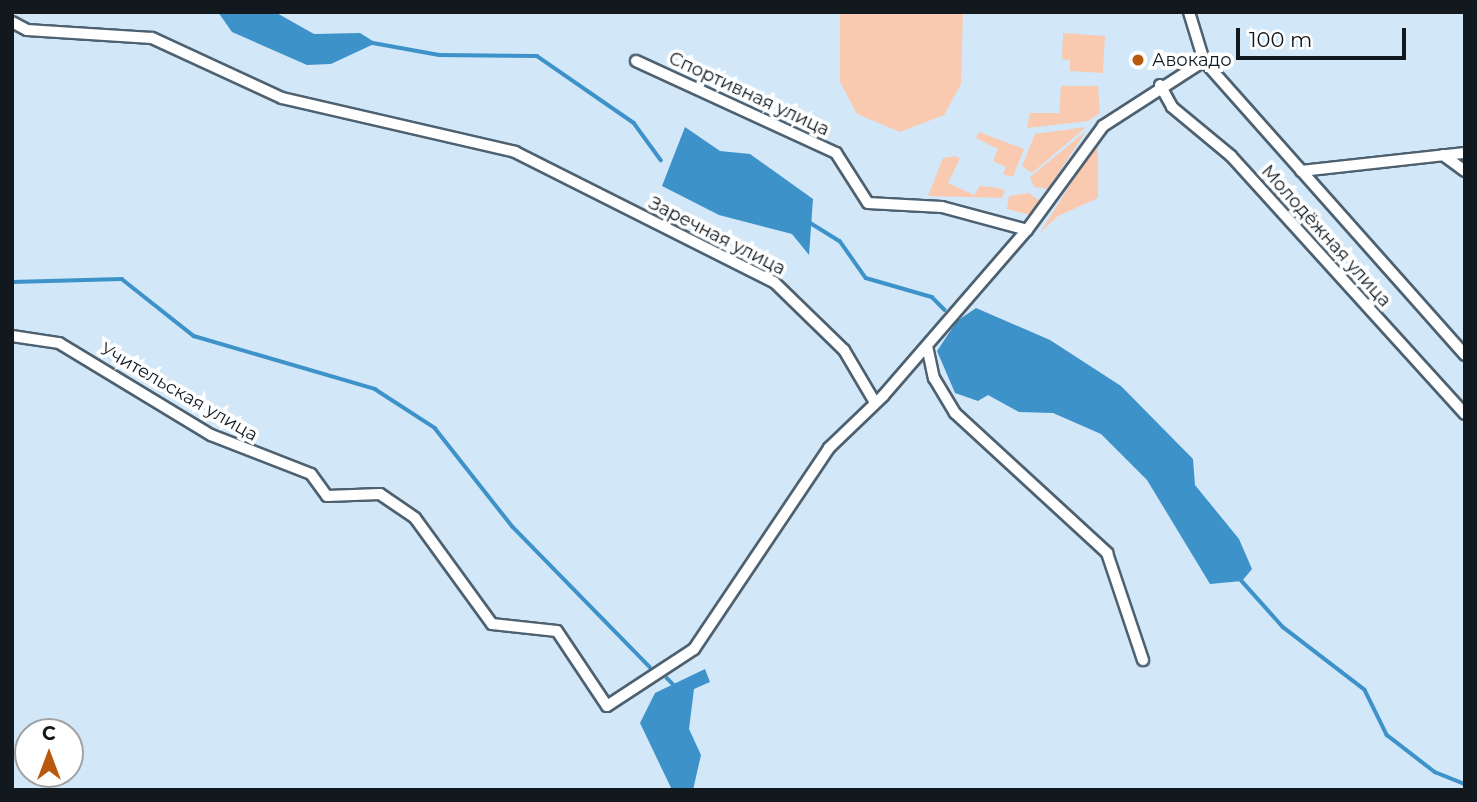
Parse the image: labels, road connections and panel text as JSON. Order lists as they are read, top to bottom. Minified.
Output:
{"streets":{"street":["Спортивная улица","Заречная улица","Молодёжная улица","Учительская улица"]},"crossings":[["Заречная улица","Учительская улица"]],"places":["Авокадо"],"scale_bar":"100 m","north":"top"}
